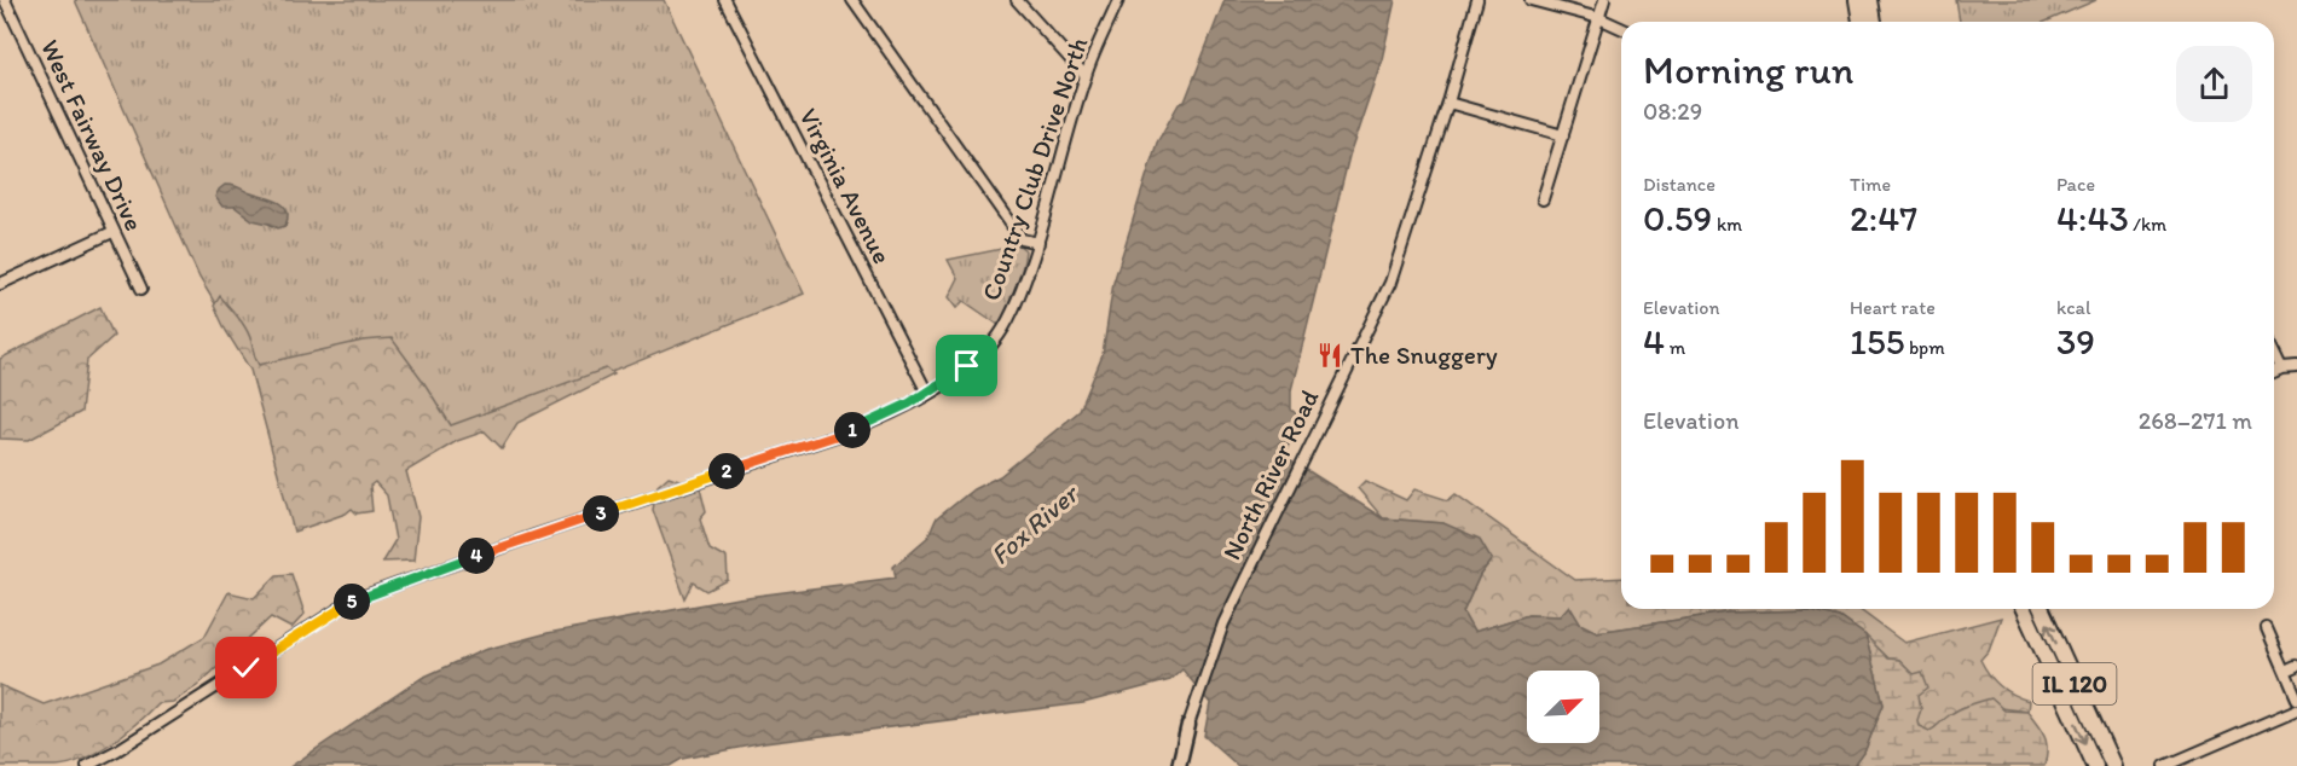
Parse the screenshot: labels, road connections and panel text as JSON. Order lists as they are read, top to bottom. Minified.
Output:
{"streets":{"main road":["IL 120"],"street":["West Fairway Drive","Country Club Drive North","Virginia Avenue","North River Road"]},"crossings":[["Country Club Drive North","Virginia Avenue"]],"water":["Fox River"],"places":{"restaurant":["The Snuggery"]},"north":"top right","page":{"heading":["Morning run","08:29"],"stats":[["Distance","0.59 km"],["Time","2:47"],["Pace","4:43 /km"],["Elevation","4 m"],["Heart rate","155 bpm"],["kcal","39"]],"chart":["Elevation","268–271 m"],"pins":["1","2","3","4","5"]}}
